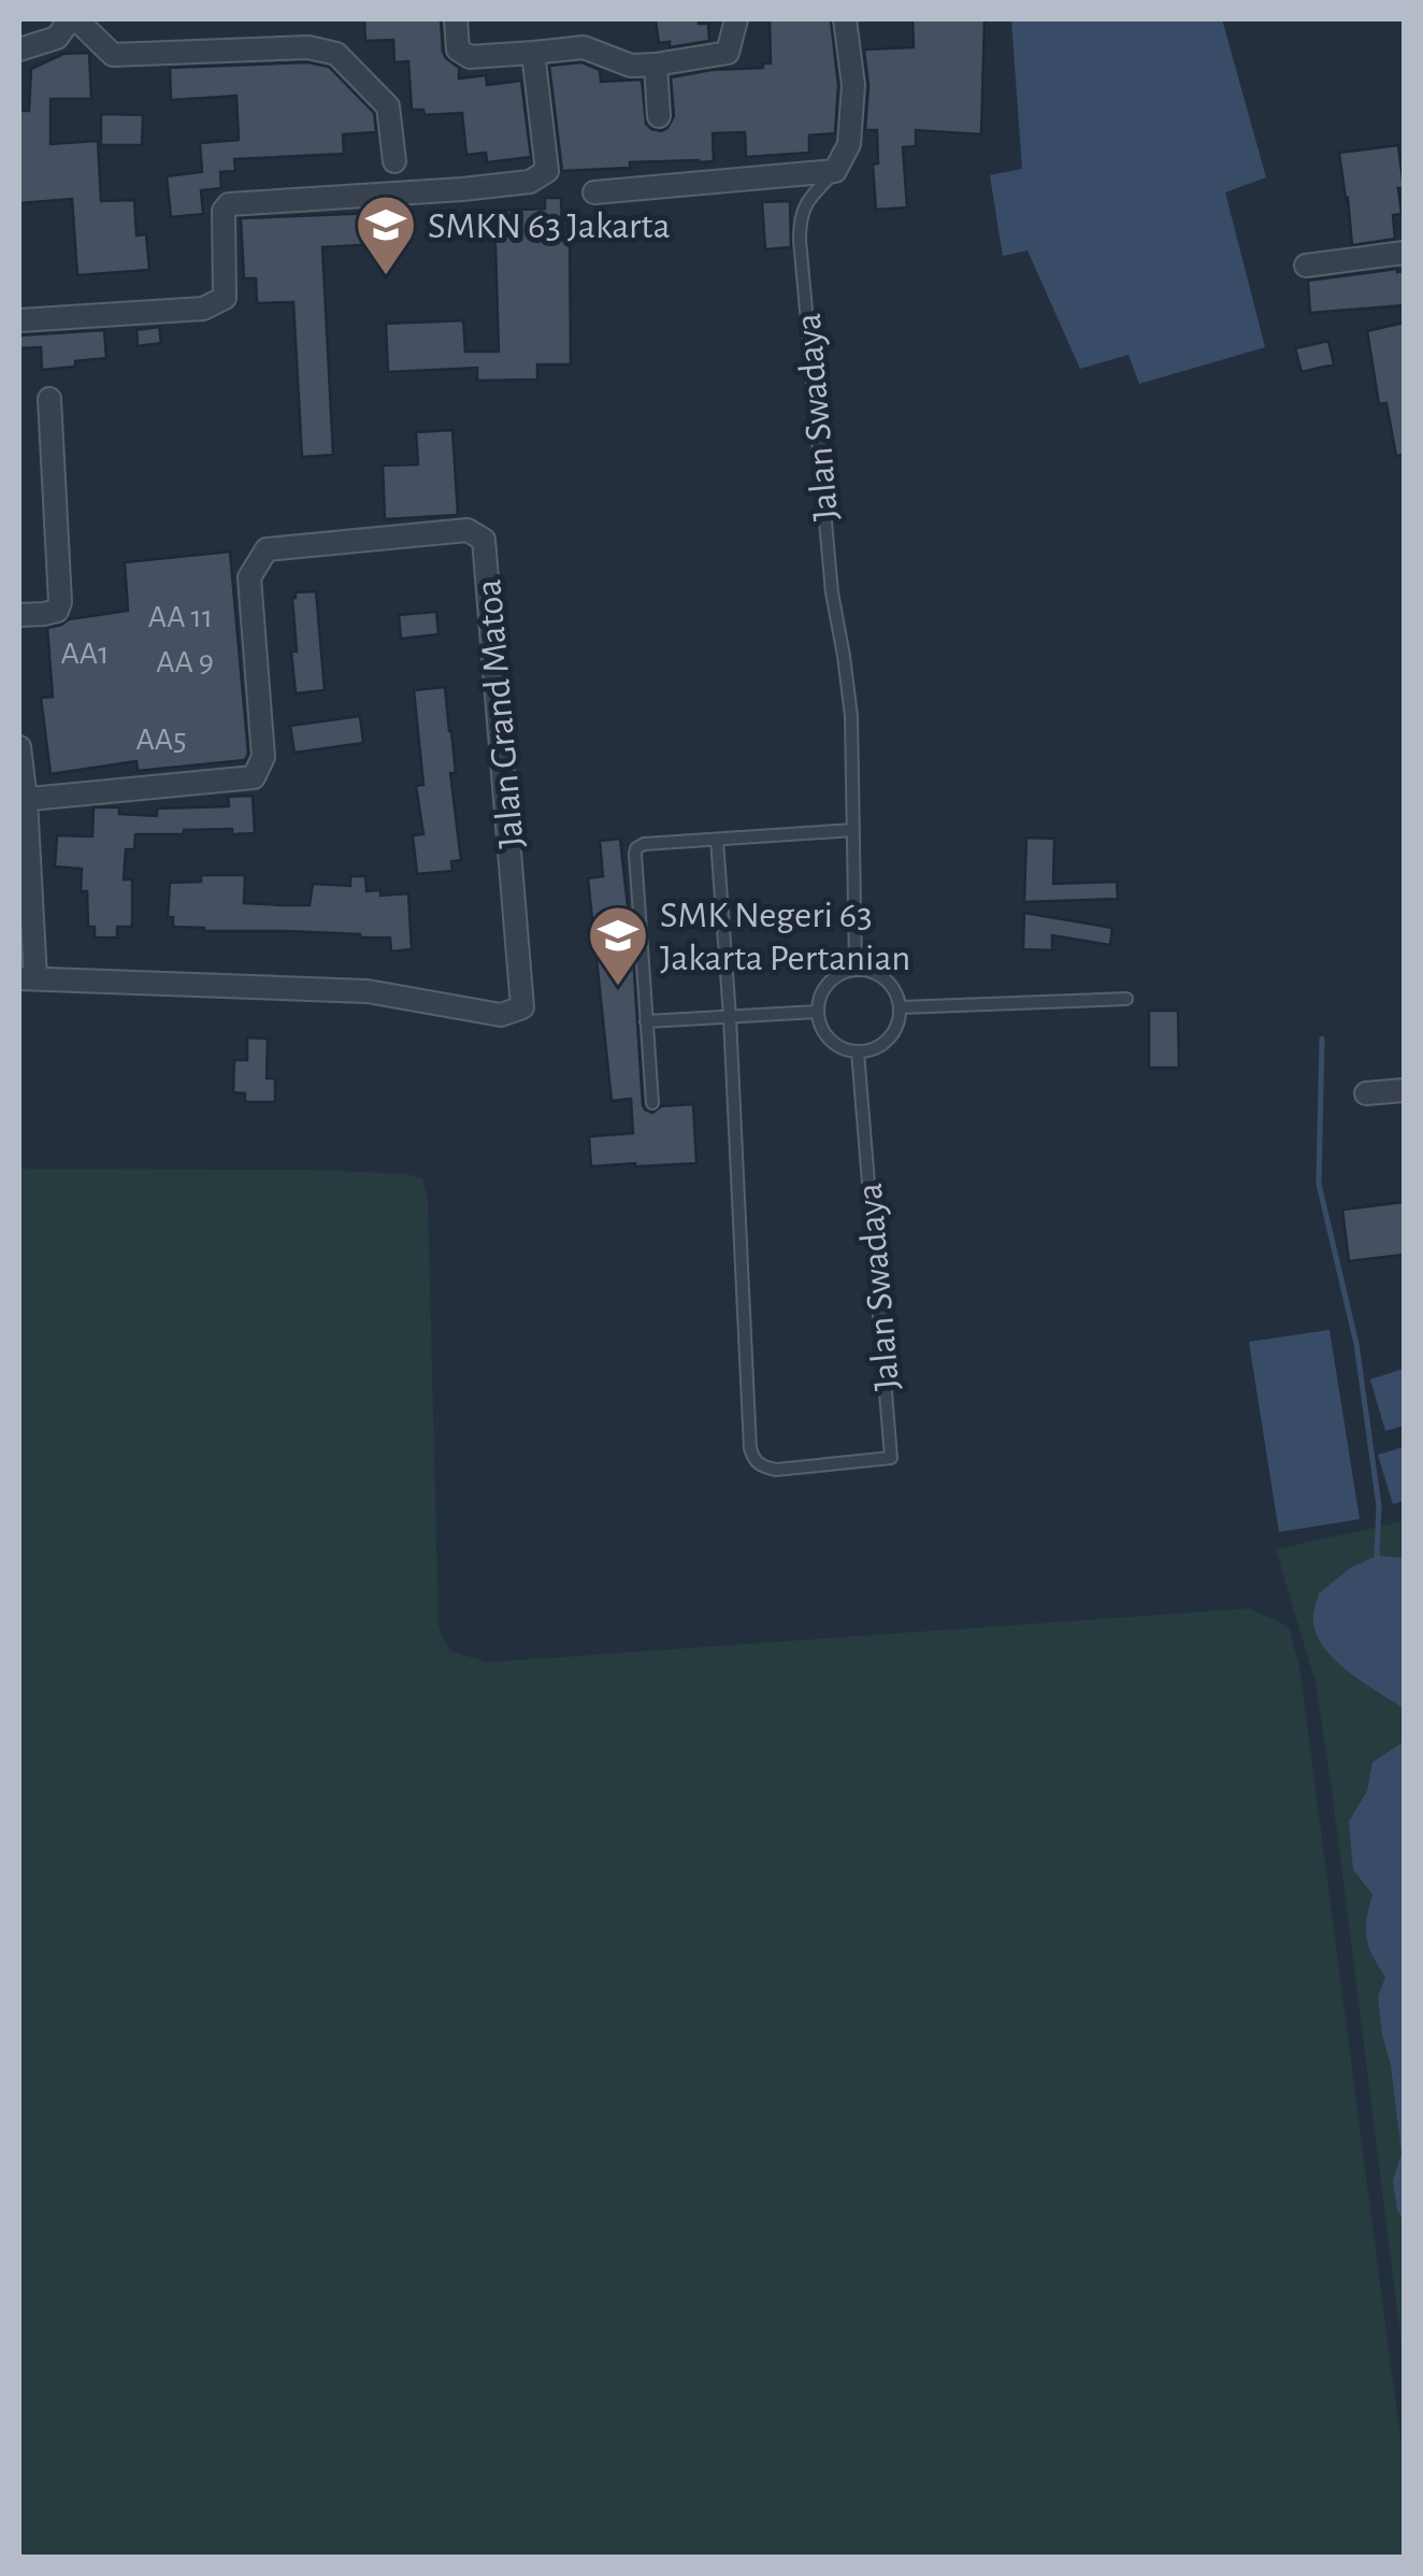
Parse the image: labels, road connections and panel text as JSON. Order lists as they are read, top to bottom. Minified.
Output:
{"streets":{"street":["Jalan Swadaya","Jalan Grand Matoa"]},"places":{"school or university":["SMKN 63 Jakarta","SMK Negeri 63 Jakarta Pertanian"]},"house_numbers":["AA 11","AA1","AA 9","AA5"]}
